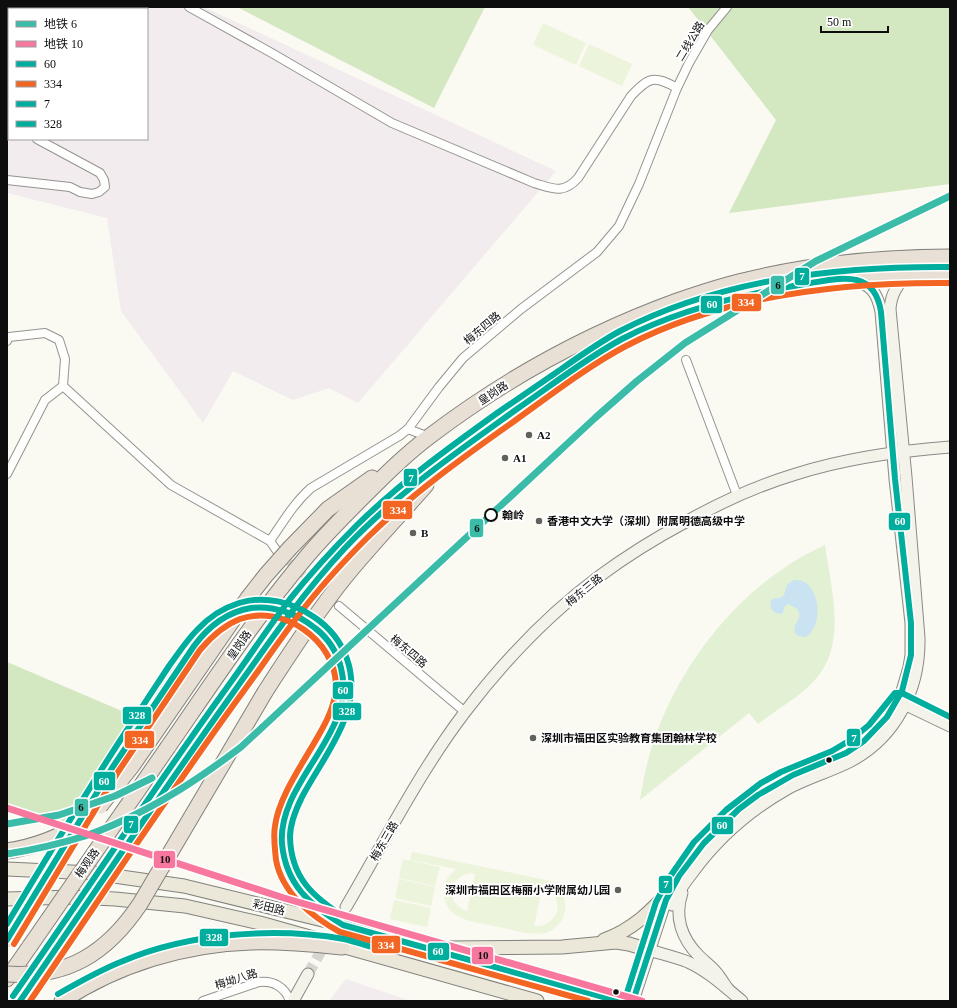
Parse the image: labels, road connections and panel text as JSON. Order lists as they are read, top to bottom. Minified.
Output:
{"streets":{"highway":["皇岗路","梅观路"],"main road":["彩田路"],"street":["二线公路","梅东四路","梅东三路","梅坳八路"]},"crossings":[["二线公路","梅东四路"],["梅东四路","梅东三路"],["皇岗路","梅观路"]],"places":["A2","A1","翰岭","香港中文大学（深圳）附属明德高级中学","B","深圳市福田区实验教育集团翰林学校","深圳市福田区梅丽小学附属幼儿园"],"lines":["metro line 6","transit line 7","transit line 60","transit line 334","transit line 328","metro line 10"],"legend":["地铁 6","地铁 10","60","334","7","328"],"scale_bar":"50 m"}
